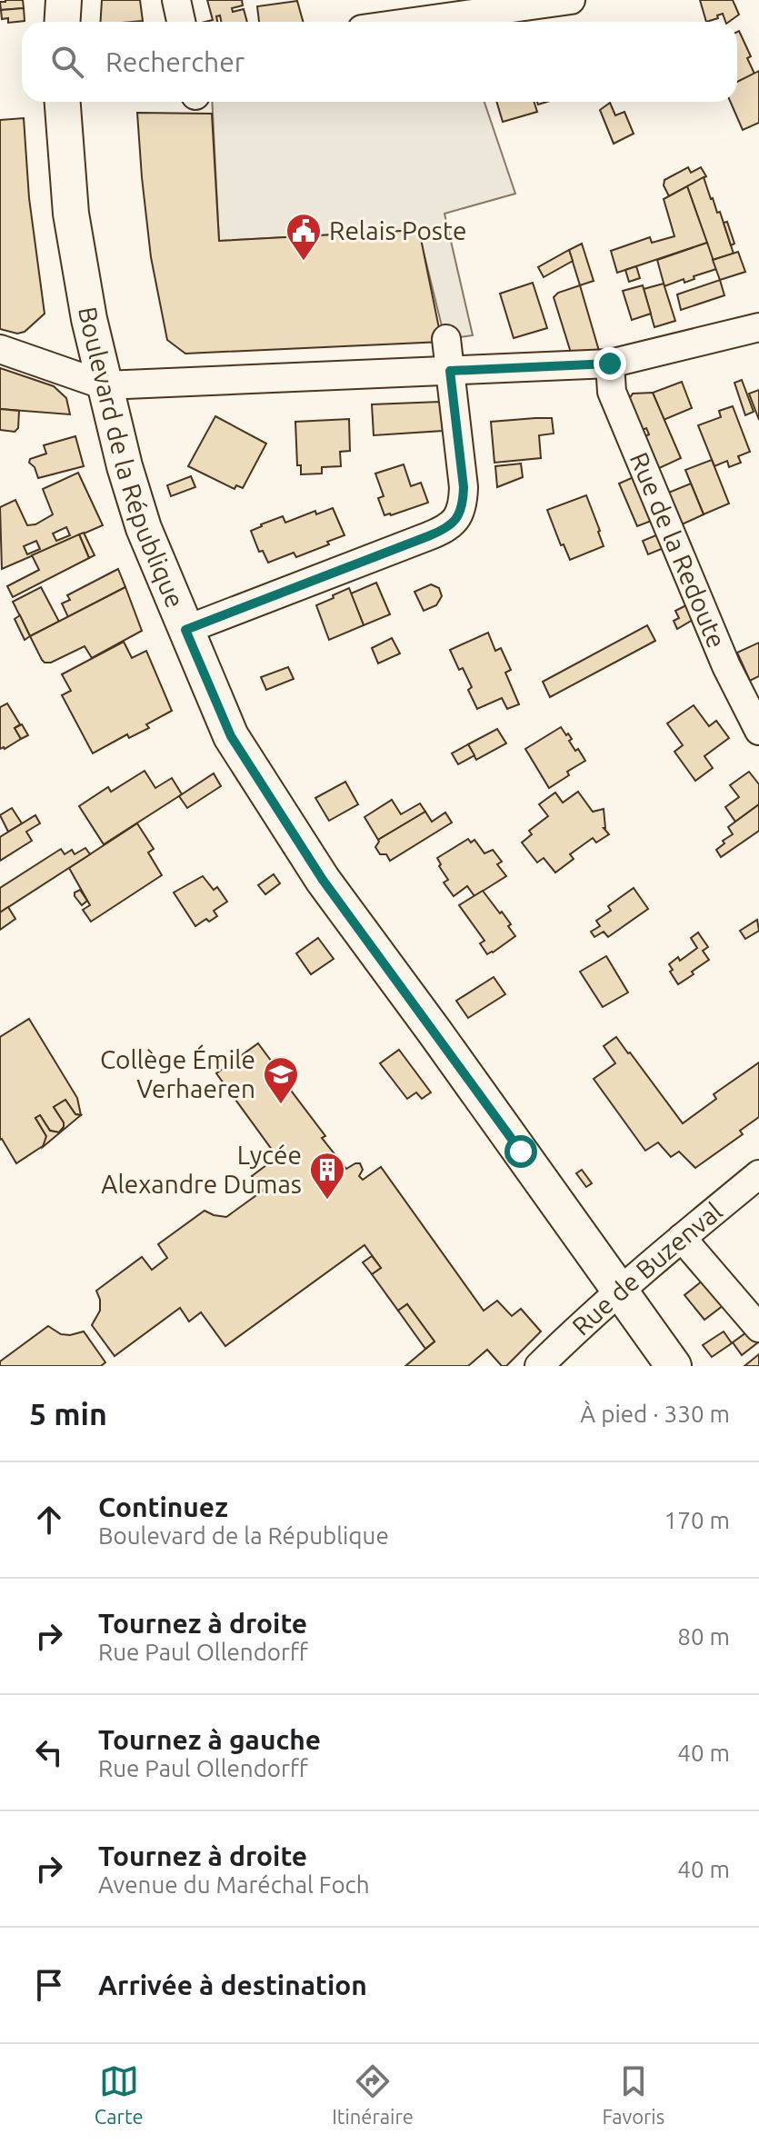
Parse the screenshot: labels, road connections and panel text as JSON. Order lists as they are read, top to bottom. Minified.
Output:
{"streets":{"main road":["Boulevard de la République"],"street":["Rue de la Redoute","Rue de Buzenval"]},"crossings":[["Boulevard de la République","Rue de Buzenval"]],"places":{"public building":["Relais Poste"],"school or university":["Collège Émile Verhaeren"],"building":["Lycée Alexandre Dumas"]},"page":{"search":"Rechercher","heading":["5 min","À pied · 330 m"],"list":[["Continuez","Boulevard de la République","170 m"],["Tournez à droite","Rue Paul Ollendorff","80 m"],["Tournez à gauche","Rue Paul Ollendorff","40 m"],["Tournez à droite","Avenue du Maréchal Foch","40 m"],"Arrivée à destination"],"nav":["Carte","Itinéraire","Favoris"]}}
